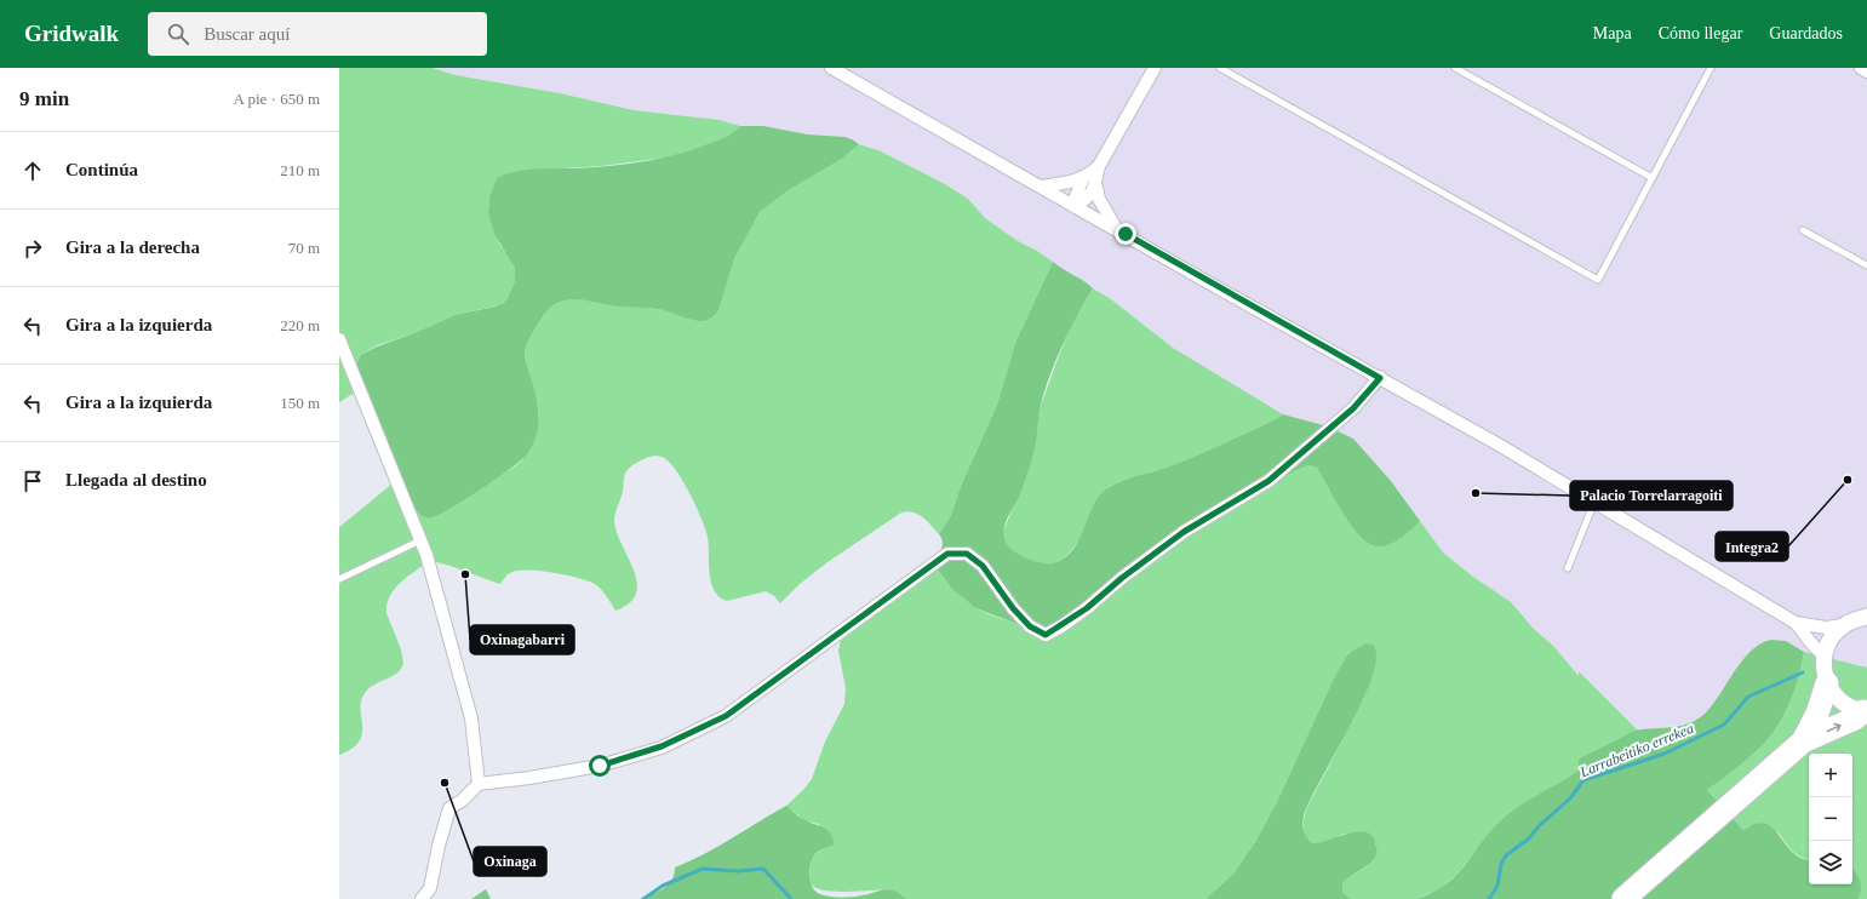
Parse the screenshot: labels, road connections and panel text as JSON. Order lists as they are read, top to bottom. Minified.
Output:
{"water":["Larrabeitiko errekea"],"places":["Integra2","Palacio Torrelarragoiti","Oxinagabarri","Oxinaga"],"page":{"header":"Gridwalk","search":"Buscar aquí","nav":["Mapa","Cómo llegar","Guardados"],"heading":["9 min","A pie · 650 m"],"list":[["Continúa","210 m"],["Gira a la derecha","70 m"],["Gira a la izquierda","220 m"],["Gira a la izquierda","150 m"],"Llegada al destino"],"map_buttons":["+","−"]}}
